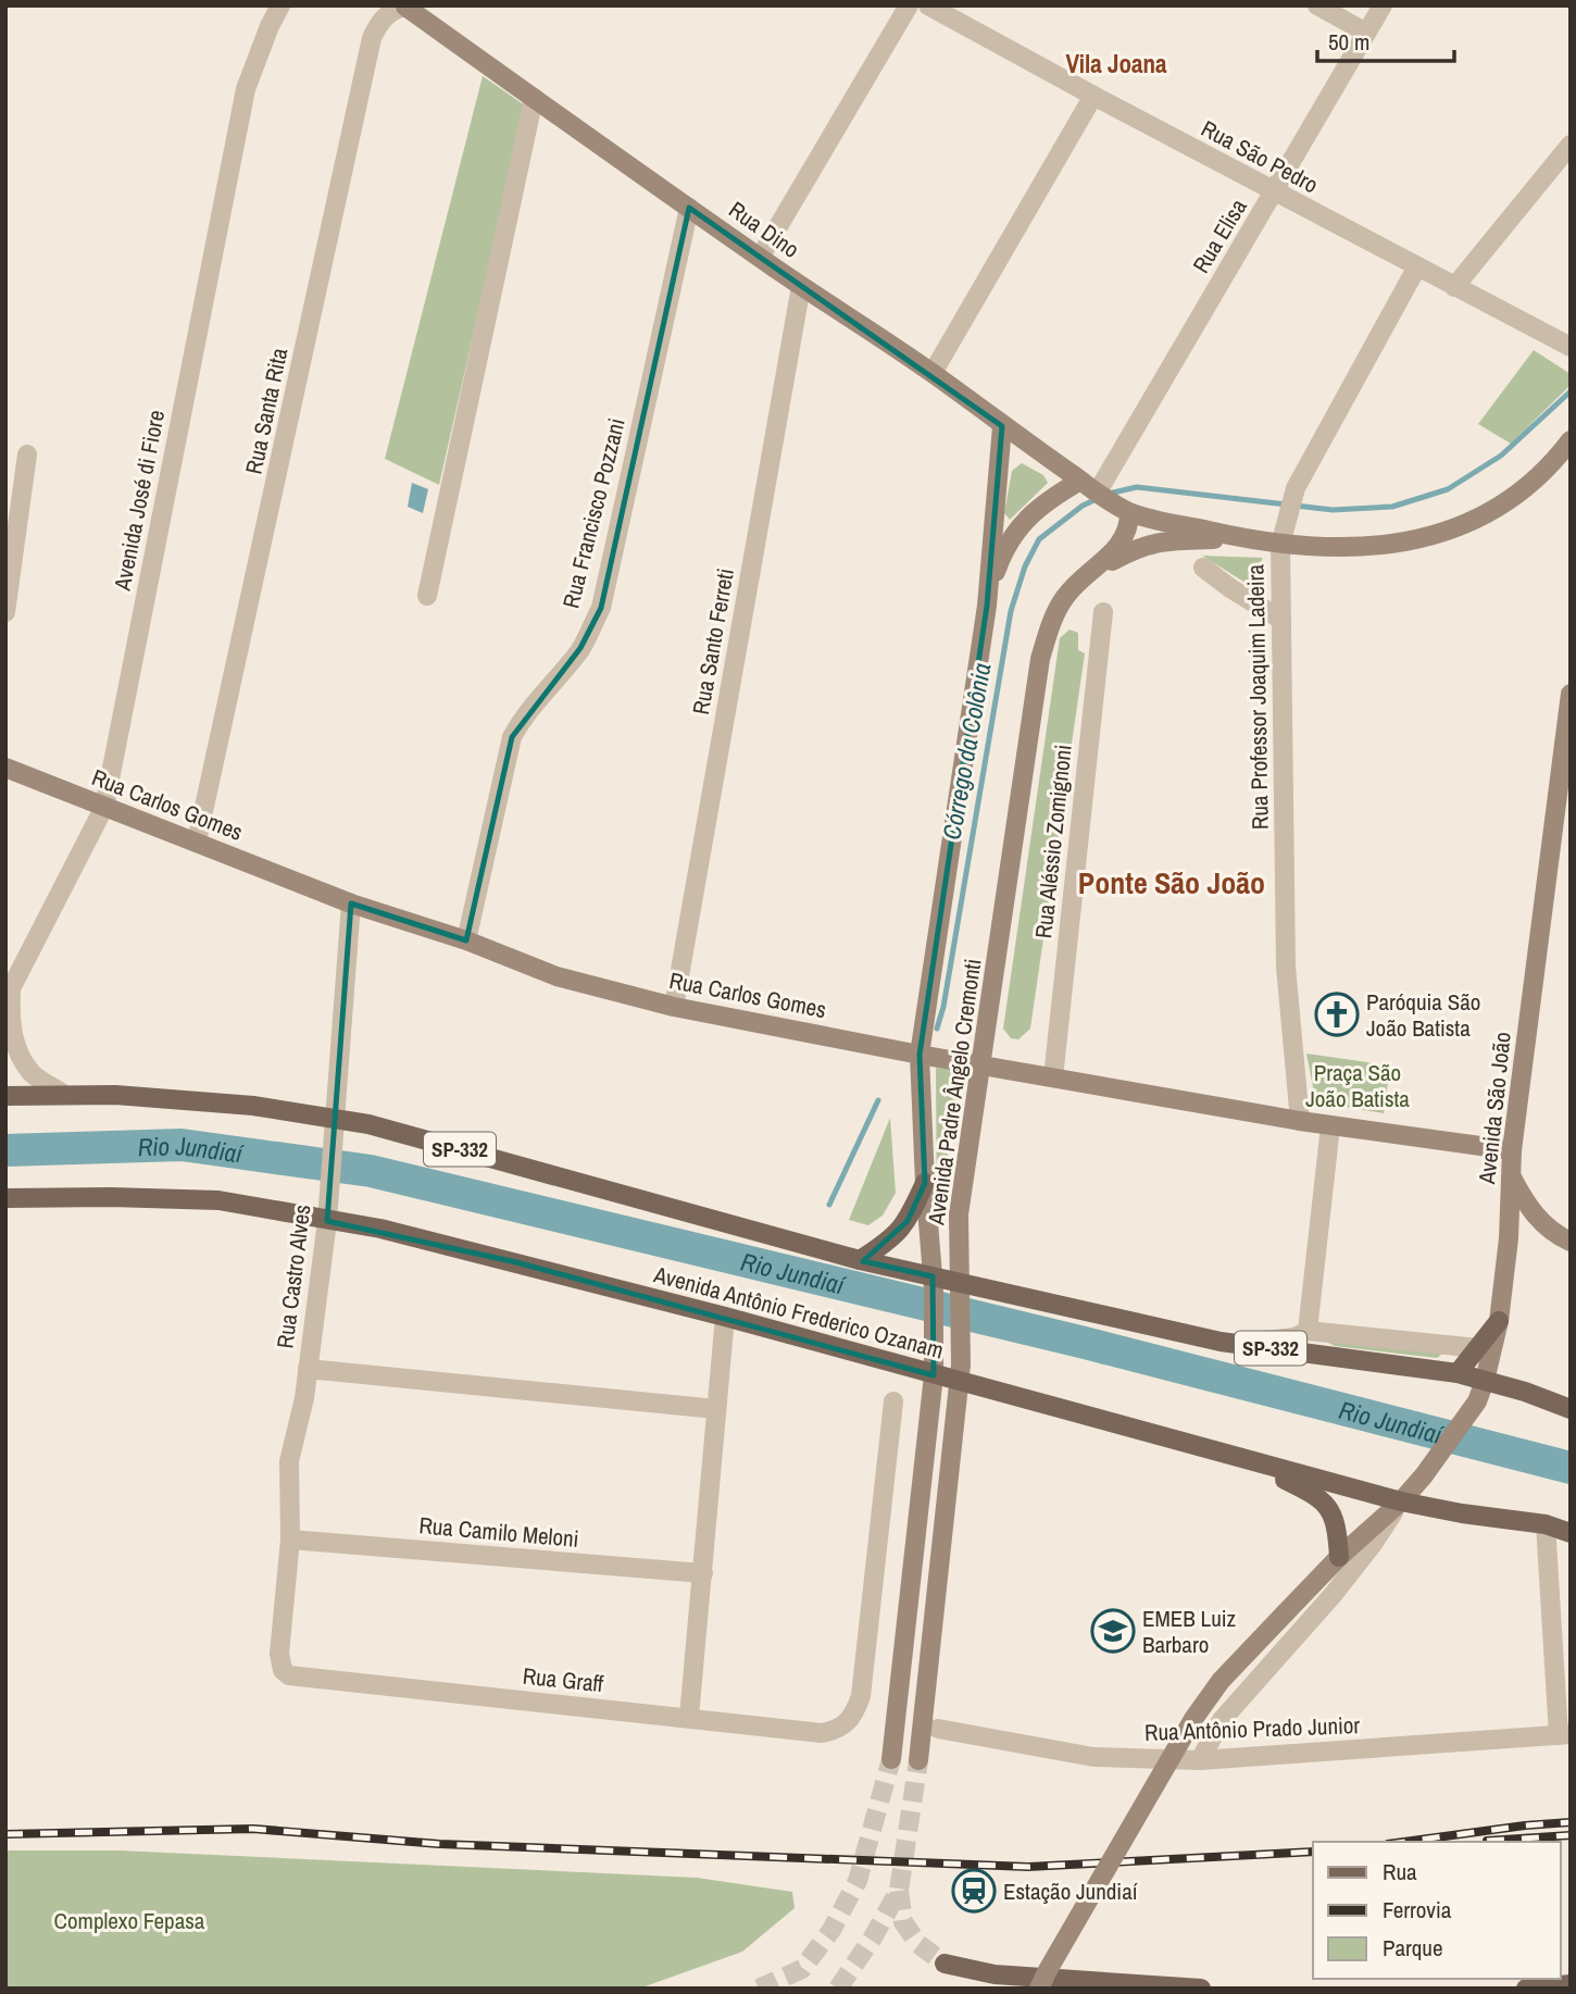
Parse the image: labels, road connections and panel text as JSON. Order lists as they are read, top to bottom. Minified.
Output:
{"streets":{"main road":["Rua Dino","Rua Carlos Gomes","Avenida Padre Ângelo Cremonti","Avenida São João","SP-332","Avenida Antônio Frederico Ozanam"],"street":["Rua São Pedro","Rua Elisa","Rua Santa Rita","Avenida José di Fiore","Rua Francisco Pozzani","Rua Santo Ferreti","Rua Professor Joaquim Ladeira","Rua Aléssio Zomignoni","Rua Castro Alves","Rua Camilo Meloni","Rua Graff","Rua Antônio Prado Junior"]},"crossings":[["Rua São Pedro","Rua Elisa"],["Rua São Pedro","Rua Professor Joaquim Ladeira"],["Rua Dino","Rua Elisa"],["Rua Dino","Rua Santa Rita"],["Rua Dino","Rua Francisco Pozzani"],["Rua Dino","Rua Santo Ferreti"],["Rua Dino","Avenida Padre Ângelo Cremonti"],["Rua Santa Rita","Rua Carlos Gomes"],["Avenida José di Fiore","Rua Carlos Gomes"],["Rua Francisco Pozzani","Rua Carlos Gomes"],["Rua Santo Ferreti","Rua Carlos Gomes"],["Rua Professor Joaquim Ladeira","Rua Carlos Gomes"],["Rua Carlos Gomes","Rua Aléssio Zomignoni"],["Rua Carlos Gomes","Avenida Padre Ângelo Cremonti"],["Rua Carlos Gomes","Avenida São João"],["Rua Carlos Gomes","Rua Castro Alves"],["Avenida Padre Ângelo Cremonti","SP-332"],["Avenida Padre Ângelo Cremonti","Avenida Antônio Frederico Ozanam"],["Avenida São João","SP-332"],["Avenida São João","Avenida Antônio Frederico Ozanam"],["Avenida São João","Rua Antônio Prado Junior"],["SP-332","Rua Castro Alves"],["Rua Castro Alves","Avenida Antônio Frederico Ozanam"],["Rua Castro Alves","Rua Camilo Meloni"],["Rua Castro Alves","Rua Graff"]],"districts":["Vila Joana","Ponte São João"],"water":["Córrego da Colônia","Rio Jundiaí"],"parks":["Praça São João Batista","Complexo Fepasa"],"places":{"church":["Paróquia São João Batista"],"school or university":["EMEB Luiz Barbaro"],"station":["Estação Jundiaí"]},"legend":["Rua","Ferrovia","Parque"],"scale_bar":"50 m"}
